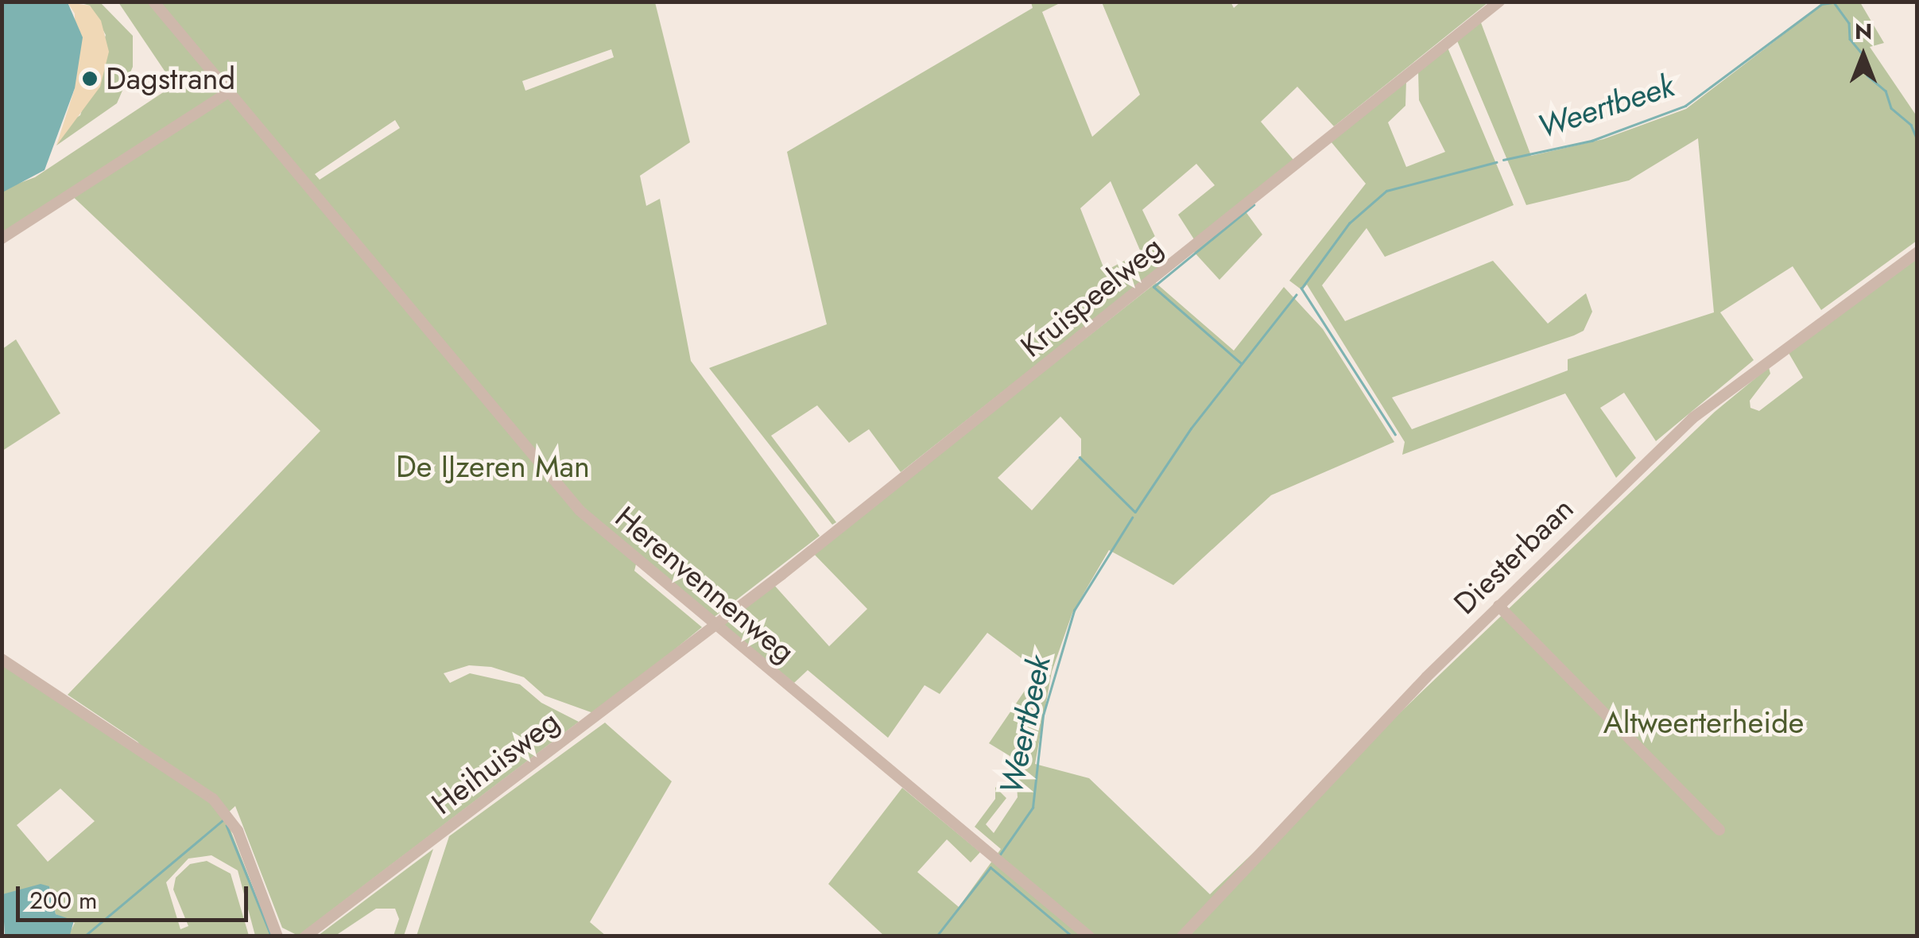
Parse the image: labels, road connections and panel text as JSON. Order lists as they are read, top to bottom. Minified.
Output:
{"streets":{"street":["Kruispeelweg","Diesterbaan","Herenvennenweg","Heihuisweg"]},"crossings":[["Kruispeelweg","Herenvennenweg"],["Kruispeelweg","Heihuisweg"],["Herenvennenweg","Heihuisweg"]],"water":["Weertbeek"],"parks":["De IJzeren Man","Altweerterheide"],"places":["Dagstrand"],"scale_bar":"200 m","north":"top"}
